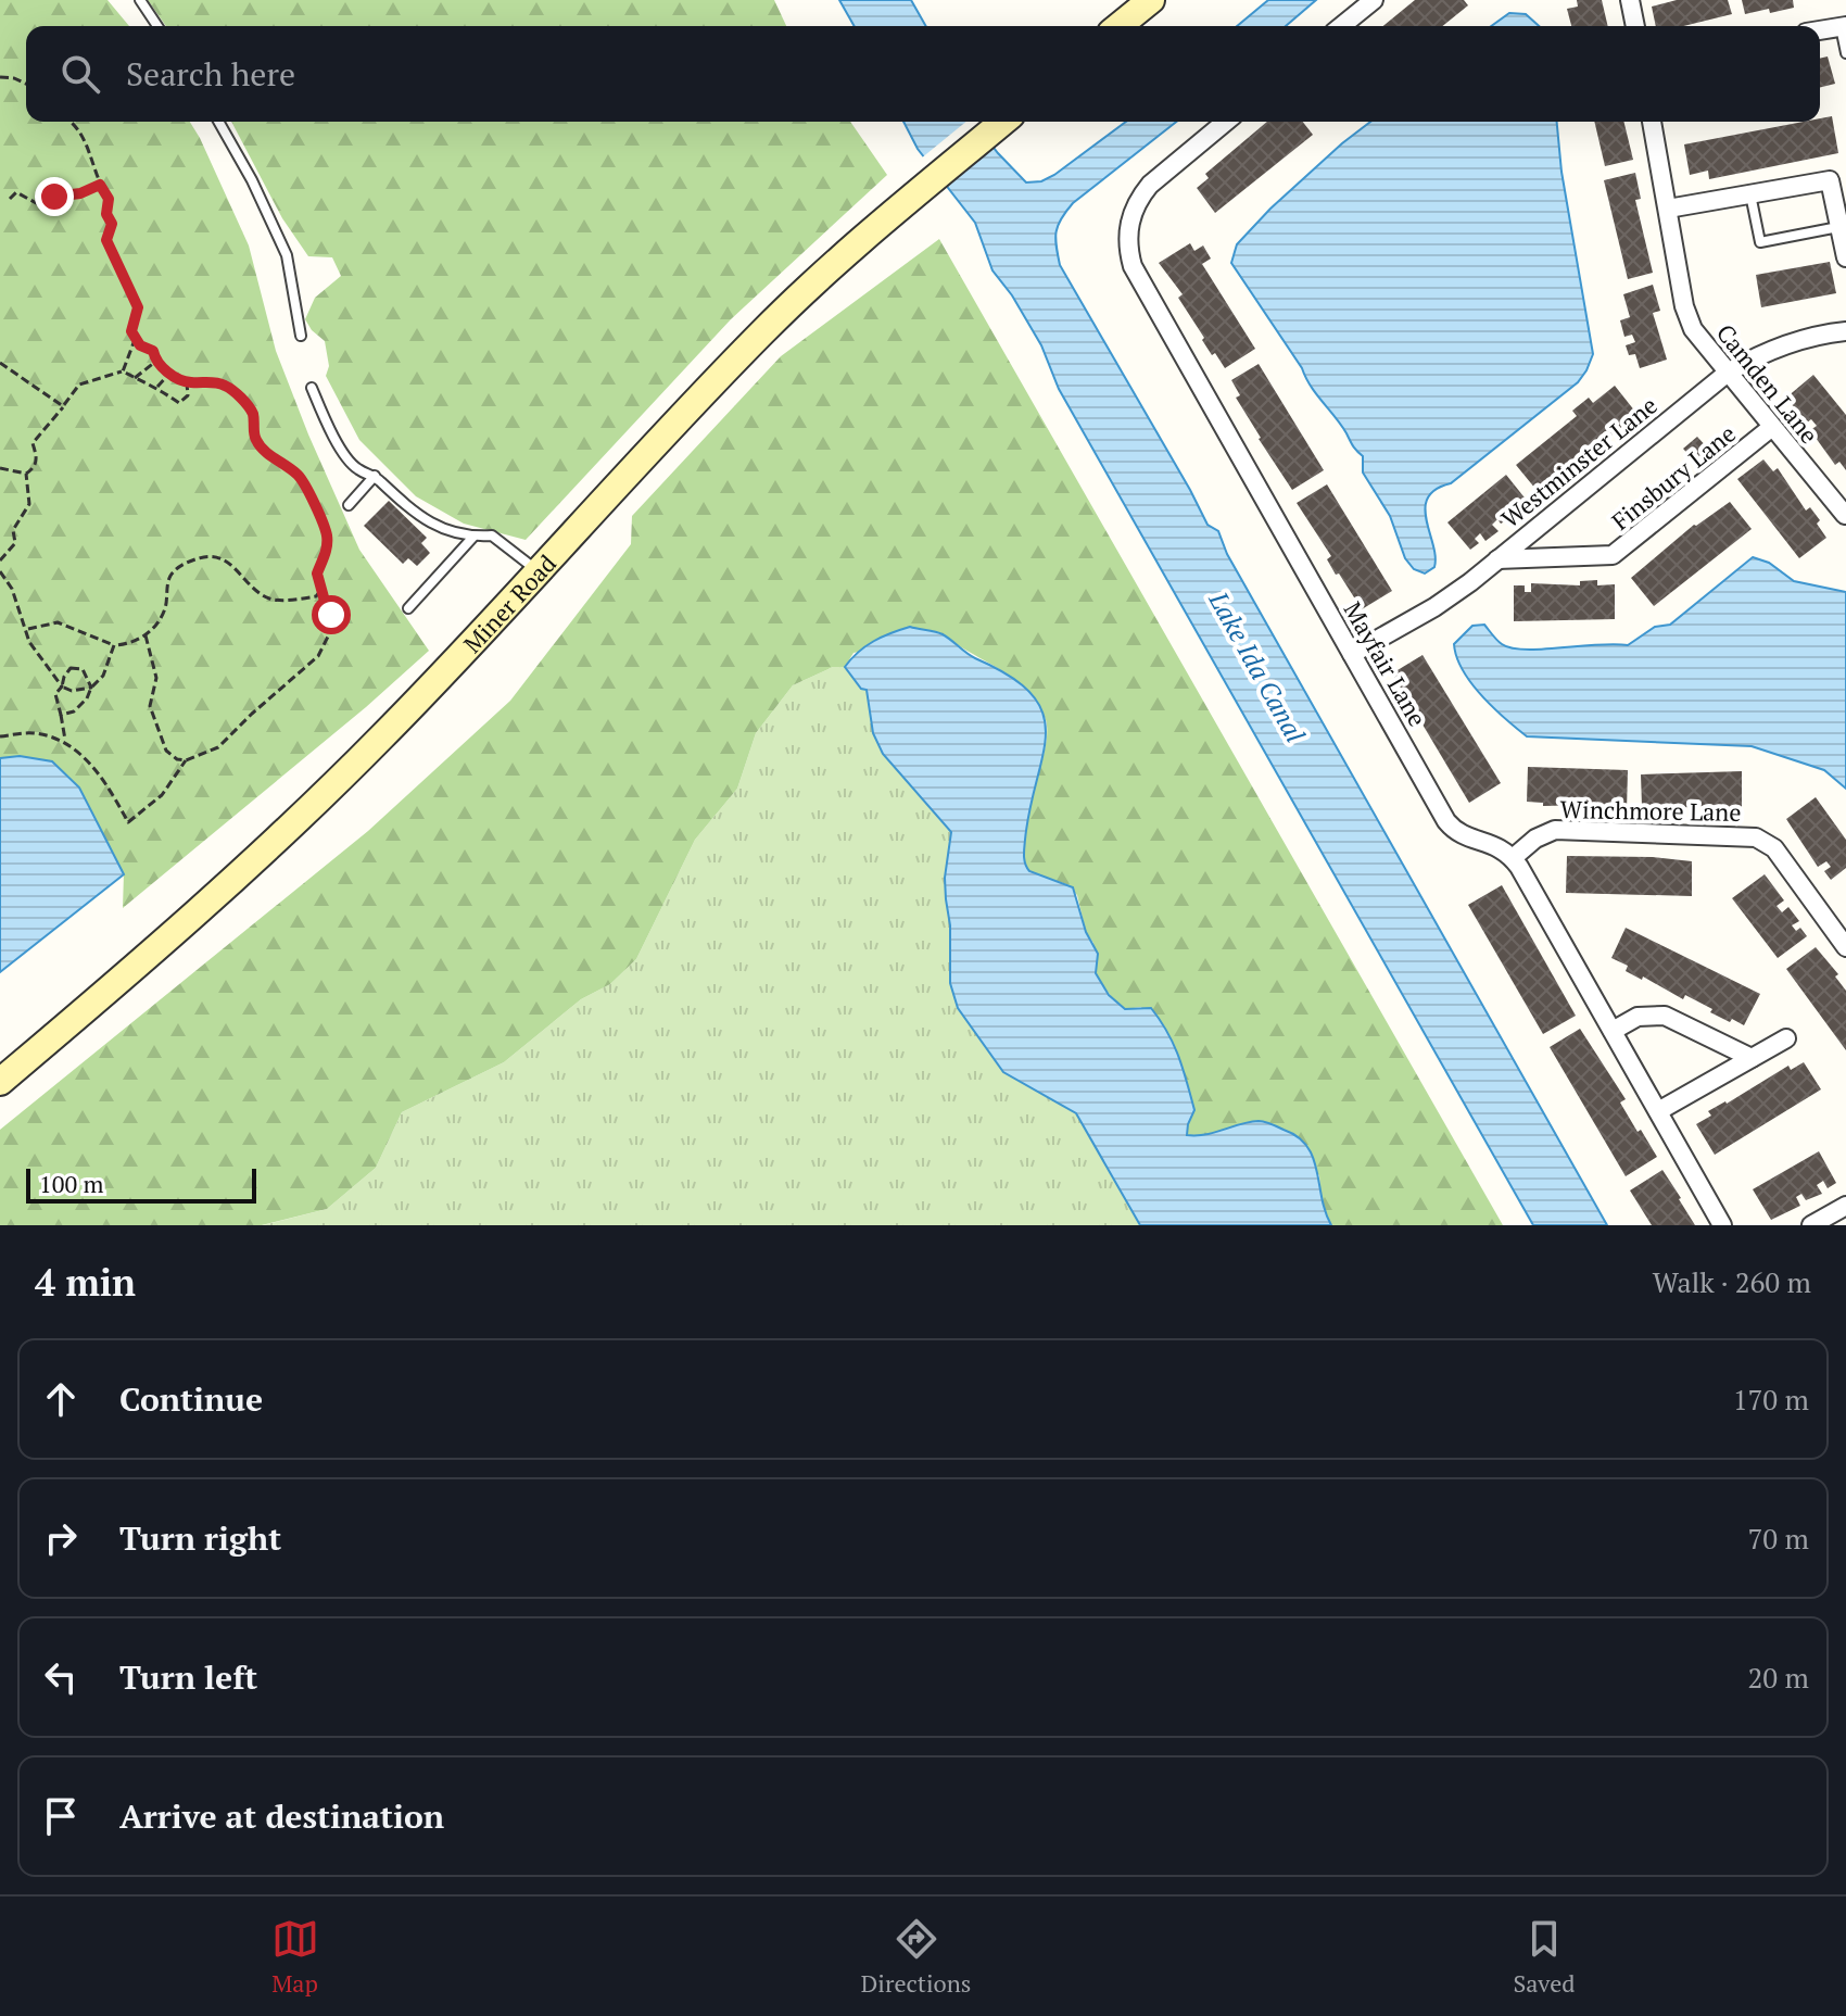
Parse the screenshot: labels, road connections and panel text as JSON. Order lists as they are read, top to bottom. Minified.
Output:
{"streets":{"street":["Camden Lane","Westminster Lane","Finsbury Lane","Miner Road","Mayfair Lane","Winchmore Lane"]},"crossings":[["Camden Lane","Westminster Lane"],["Camden Lane","Finsbury Lane"],["Westminster Lane","Finsbury Lane"],["Westminster Lane","Mayfair Lane"],["Mayfair Lane","Winchmore Lane"]],"water":["Lake Ida Canal"],"scale_bar":"100 m","page":{"search":"Search here","scale":"100 m","heading":["4 min","Walk · 260 m"],"list":[["Continue","170 m"],["Turn right","70 m"],["Turn left","20 m"],"Arrive at destination"],"nav":["Map","Directions","Saved"]}}
